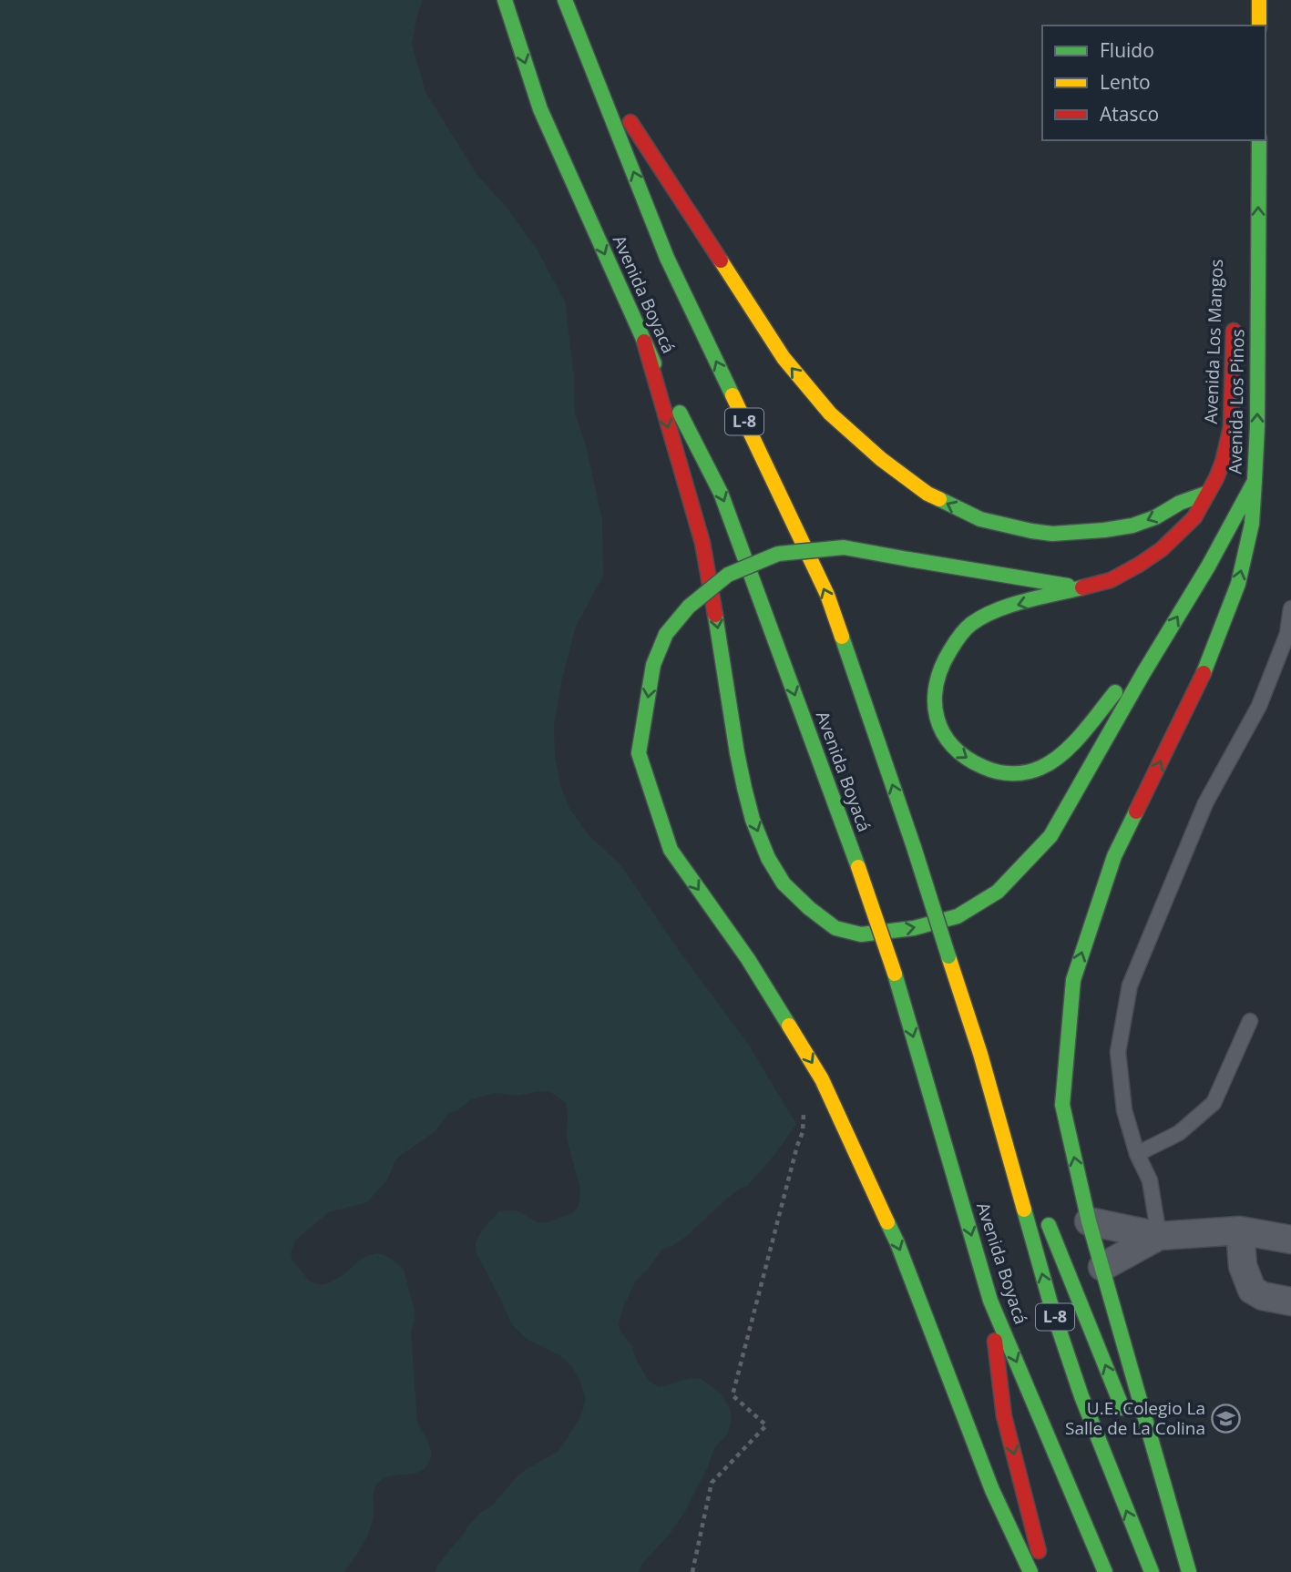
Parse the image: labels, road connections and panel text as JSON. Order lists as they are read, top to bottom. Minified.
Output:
{"streets":{"main road":["Avenida Boyacá","Avenida Los Mangos","Avenida Los Pinos","L-8"]},"crossings":[["Avenida Boyacá","Avenida Los Pinos"],["Avenida Los Mangos","Avenida Los Pinos"]],"places":{"school or university":["U.E. Colegio La Salle de La Colina"]},"legend":["Fluido","Lento","Atasco"]}
